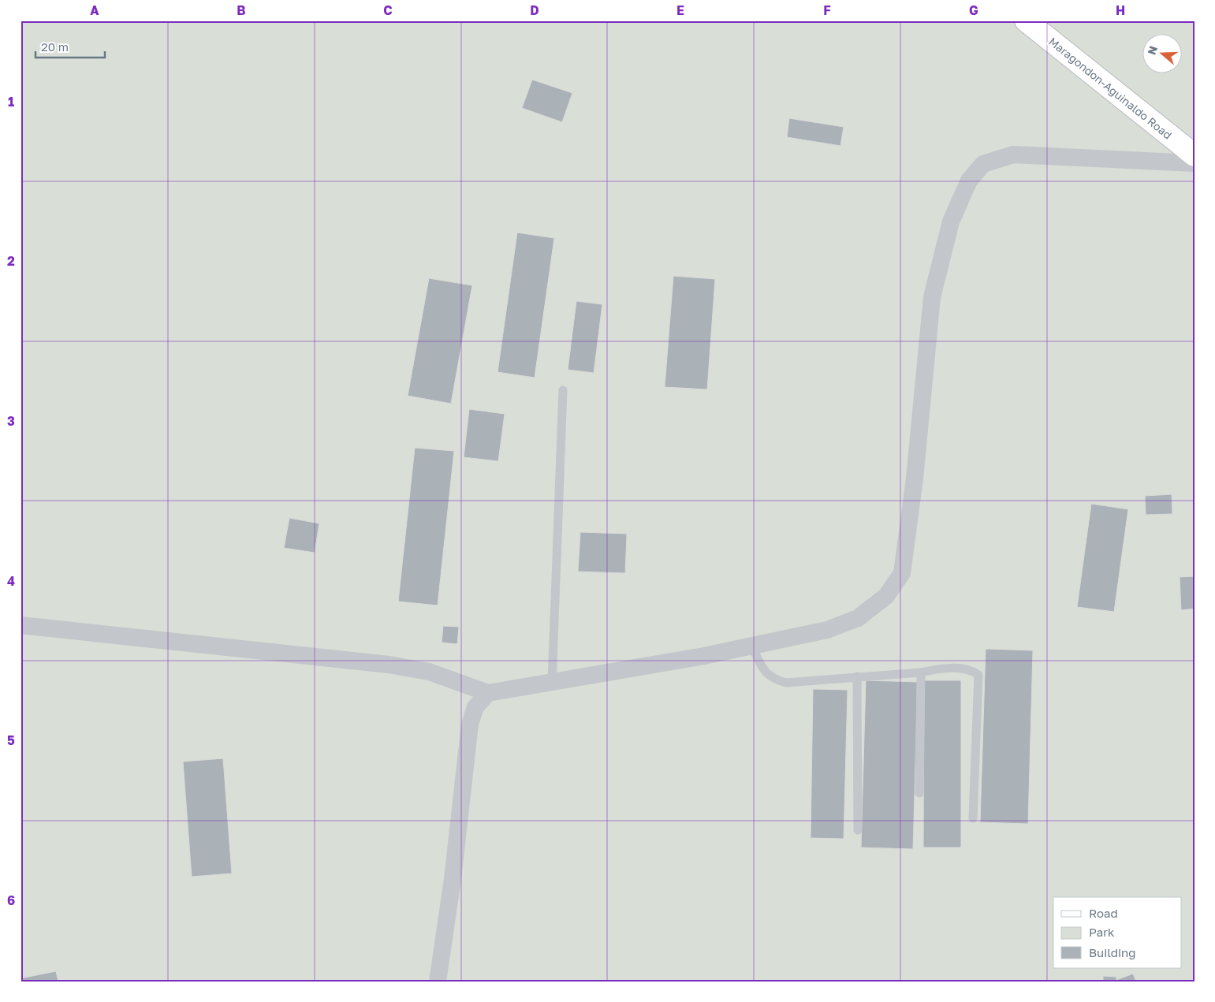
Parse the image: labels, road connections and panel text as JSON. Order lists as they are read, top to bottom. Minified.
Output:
{"streets":{"main road":["Maragondon-Aguinaldo Road"]},"legend":["Road","Park","Building"],"scale_bar":"20 m","north":"left","grid":{"columns":["A","B","C","D","E","F","G","H"],"rows":["1","2","3","4","5","6"]}}
